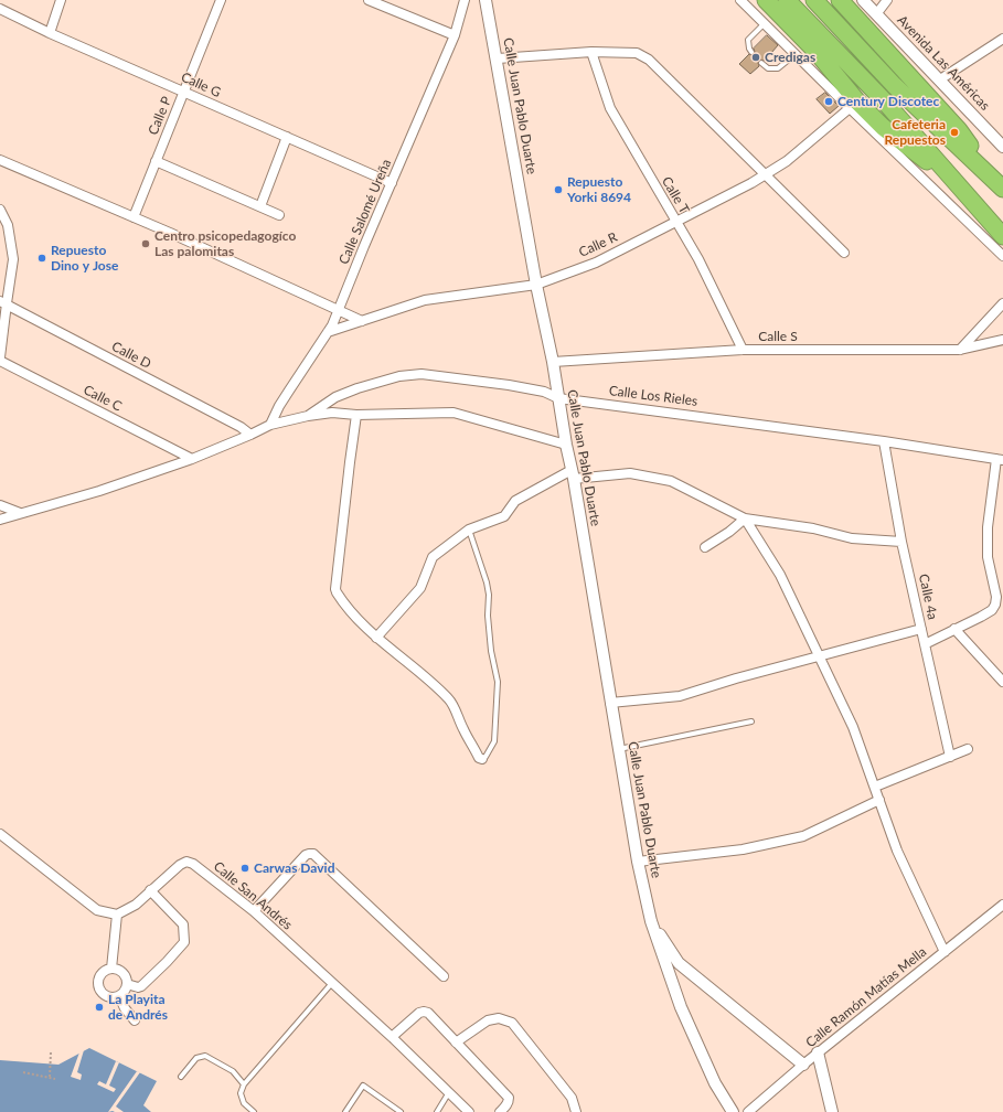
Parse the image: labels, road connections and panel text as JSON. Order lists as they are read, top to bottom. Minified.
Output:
{"streets":{"street":["Avenida Las Américas","Calle G","Calle Juan Pablo Duarte","Calle P","Calle T","Calle Salomé Ureña","Calle R","Calle S","Calle D","Calle Los Rieles","Calle C","Calle 4a","Calle San Andrés","Calle Ramón Matías Mella"]},"crossings":[["Calle G","Calle P"],["Calle G","Calle Salomé Ureña"],["Calle Juan Pablo Duarte","Calle R"],["Calle Juan Pablo Duarte","Calle S"],["Calle Juan Pablo Duarte","Calle Los Rieles"],["Calle Juan Pablo Duarte","Calle Ramón Matías Mella"],["Calle T","Calle R"],["Calle T","Calle S"],["Calle Salomé Ureña","Calle R"],["Calle Los Rieles","Calle 4a"]],"places":["Credigas","Century Discotec","Cafeteria Repuestos","Repuesto Yorki 8694","Centro psicopedagogíco Las palomitas","Repuesto Dino y Jose","Carwas David","La Playita de Andrés"]}
